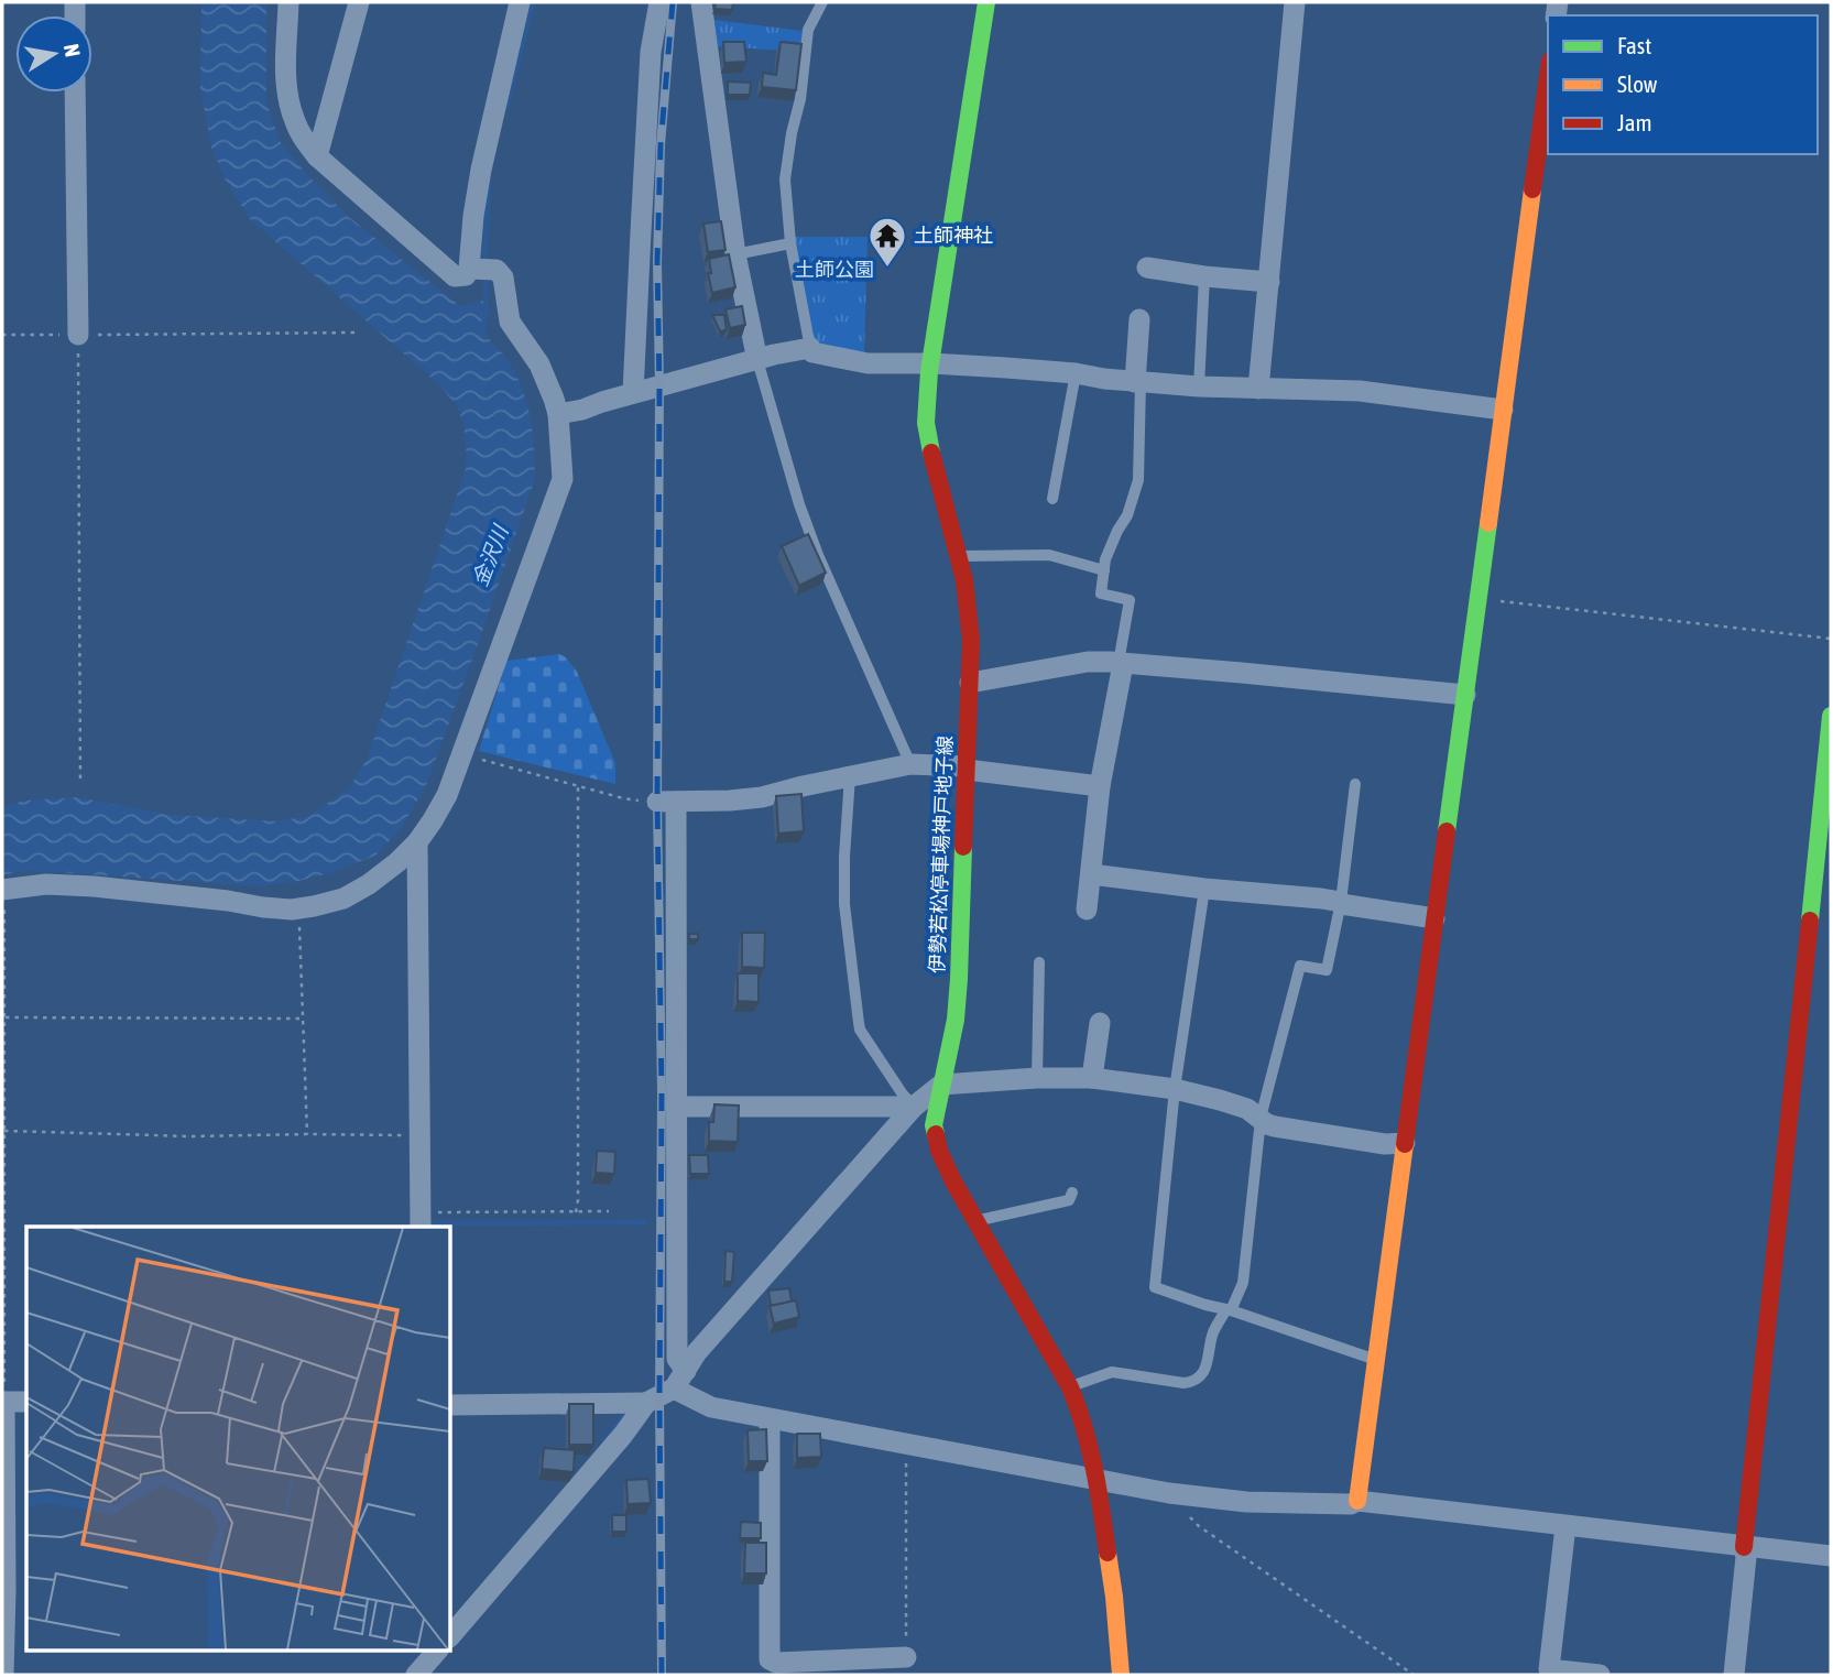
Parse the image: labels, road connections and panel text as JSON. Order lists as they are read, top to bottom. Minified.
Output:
{"streets":{"street":["伊勢若松停車場神戸地子線"]},"water":["金沢川"],"parks":["土師公園"],"places":{"temple":["土師神社"]},"legend":["Fast","Slow","Jam"],"north":"right"}
